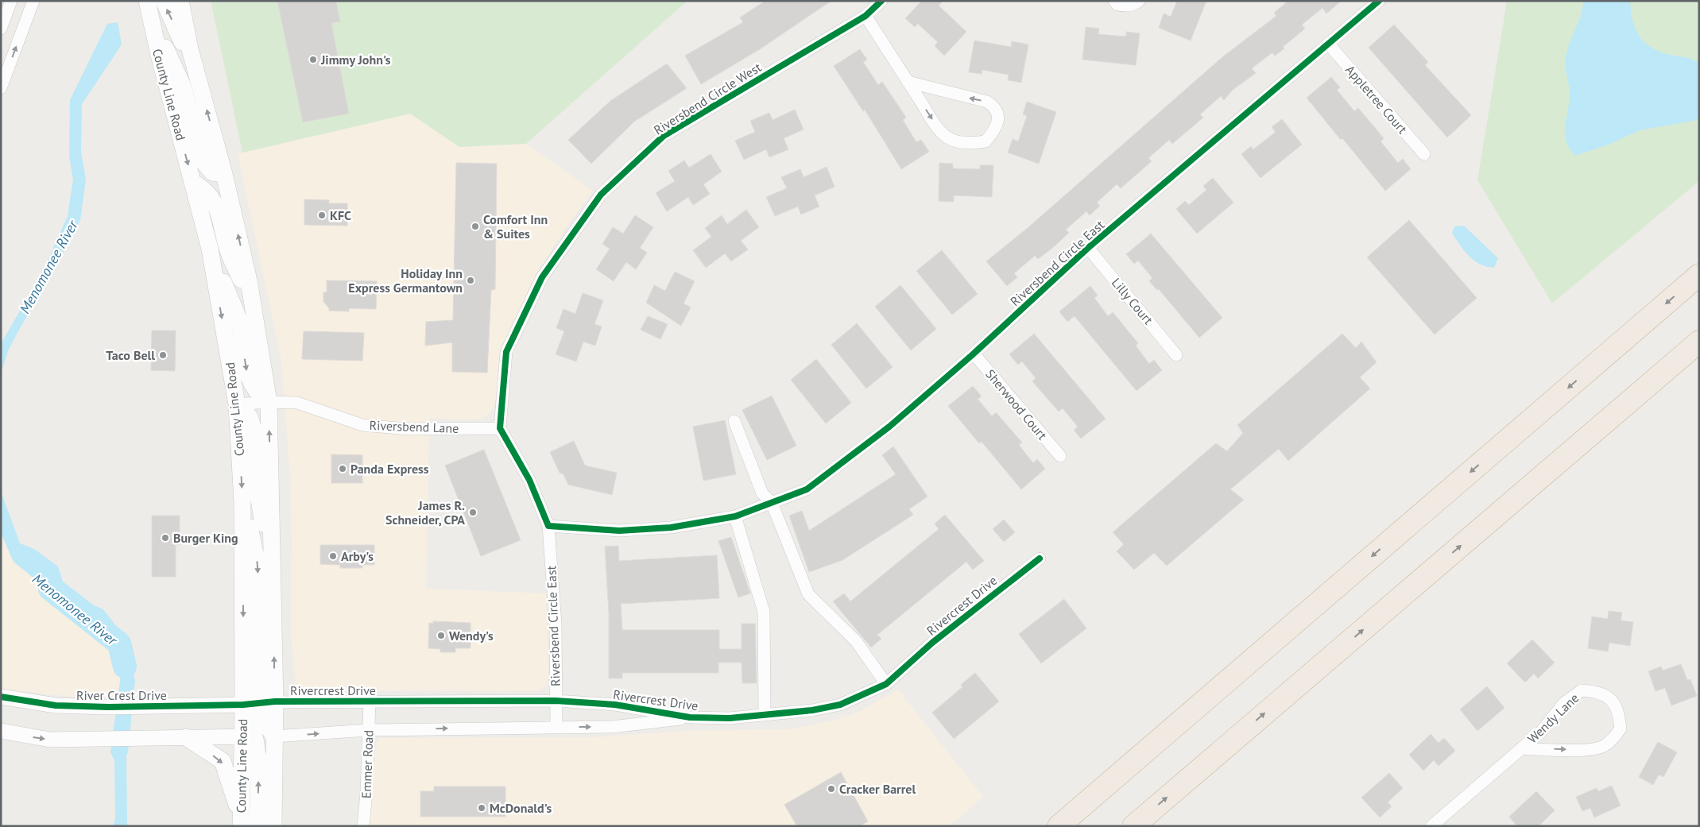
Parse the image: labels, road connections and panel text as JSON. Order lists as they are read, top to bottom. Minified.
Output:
{"streets":{"main road":["County Line Road"],"street":["Riversbend Circle West","Appletree Court","Riversbend Circle East","Lilly Court","Sherwood Court","Riversbend Lane","Rivercrest Drive","River Crest Drive","Wendy Lane","Emmer Road"]},"crossings":[["County Line Road","Riversbend Lane"],["County Line Road","Rivercrest Drive"],["County Line Road","River Crest Drive"],["Riversbend Circle West","Riversbend Lane"],["Appletree Court","Riversbend Circle East"],["Riversbend Circle East","Lilly Court"],["Riversbend Circle East","Sherwood Court"],["Riversbend Circle East","Rivercrest Drive"],["Rivercrest Drive","River Crest Drive"],["Rivercrest Drive","Emmer Road"]],"water":["Menomonee River"],"places":["Jimmy John's","KFC","Comfort Inn & Suites","Holiday Inn Express Germantown","Taco Bell","Panda Express","James R. Schneider, CPA","Burger King","Arby's","Wendy's","Cracker Barrel","McDonald's"]}
